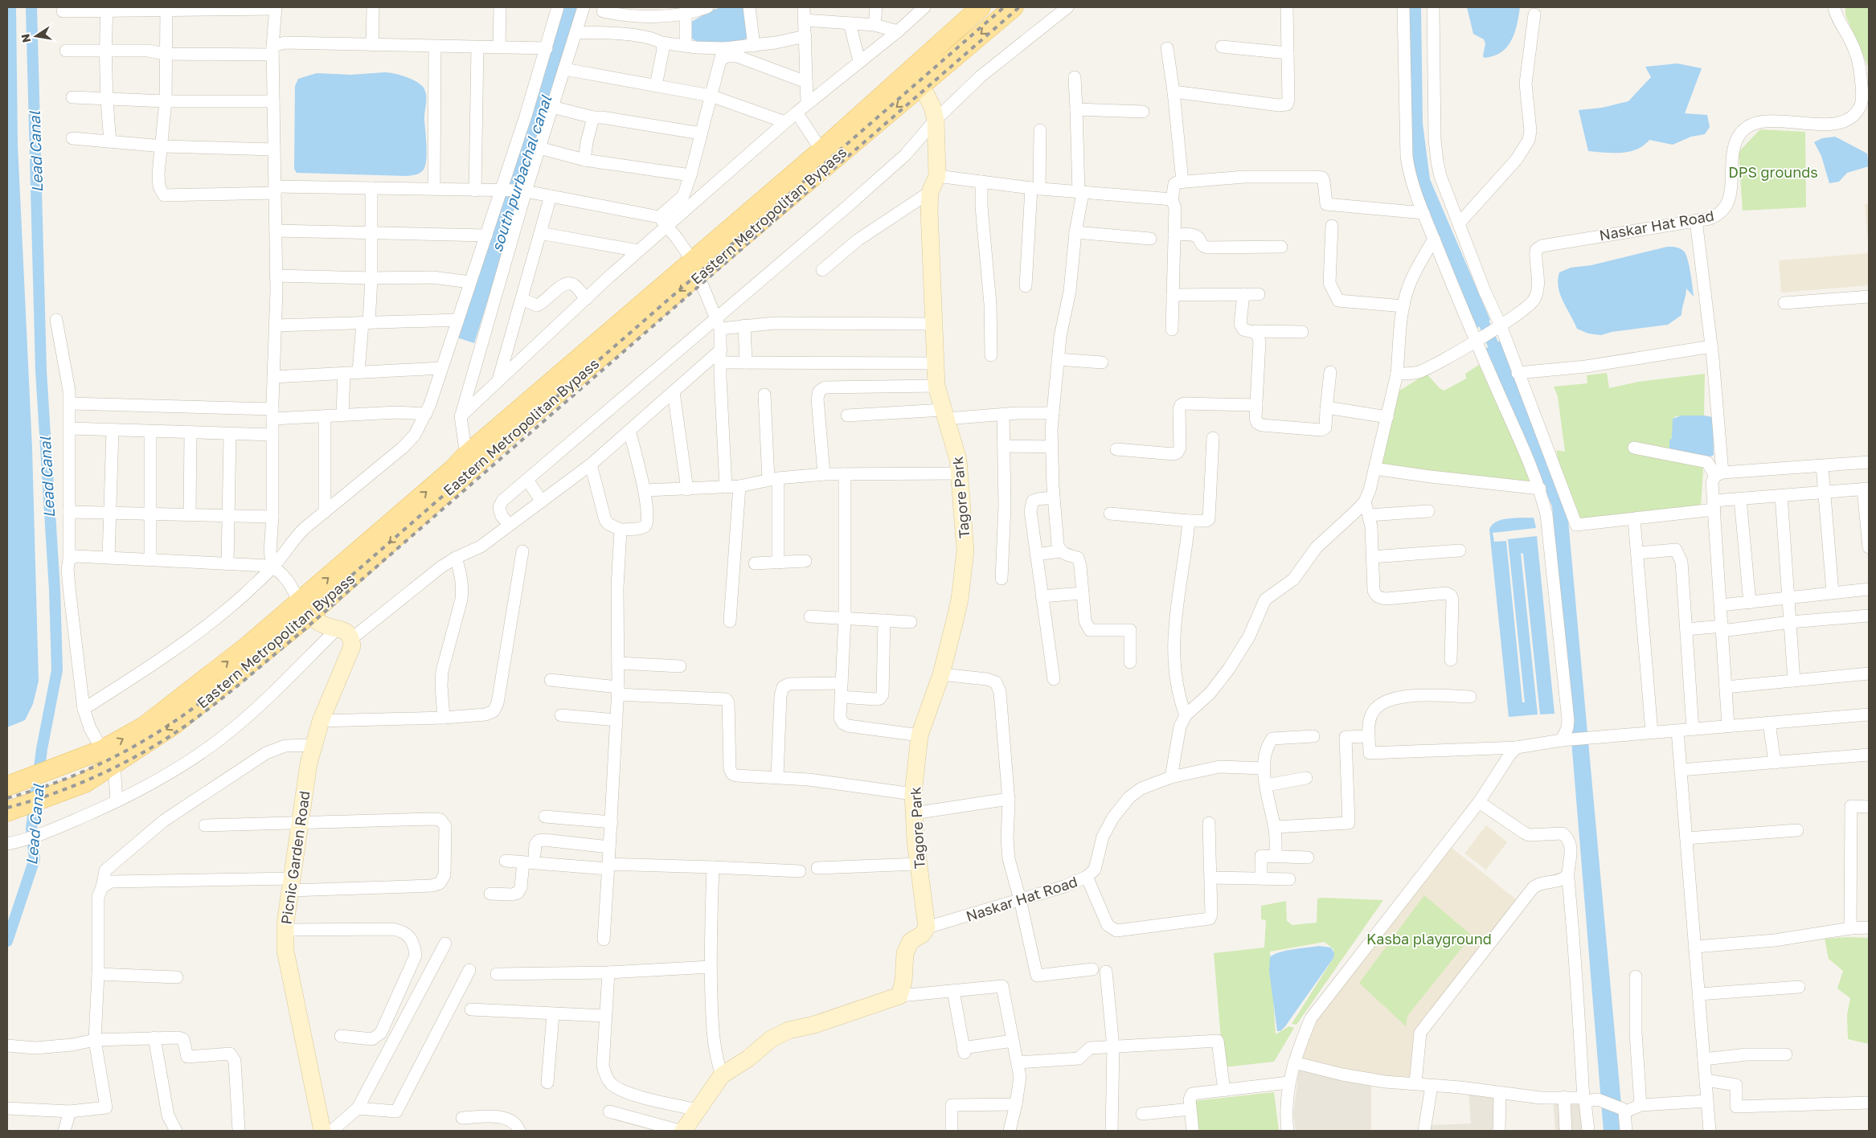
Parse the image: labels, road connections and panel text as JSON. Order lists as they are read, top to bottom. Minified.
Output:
{"streets":{"main road":["Eastern Metropolitan Bypass"],"street":["Naskar Hat Road","Tagore Park","Picnic Garden Road"]},"crossings":[["Eastern Metropolitan Bypass","Tagore Park"],["Naskar Hat Road","Tagore Park"]],"water":["Lead Canal","south purbachal canal"],"parks":["DPS grounds","Kasba playground"],"north":"left"}
